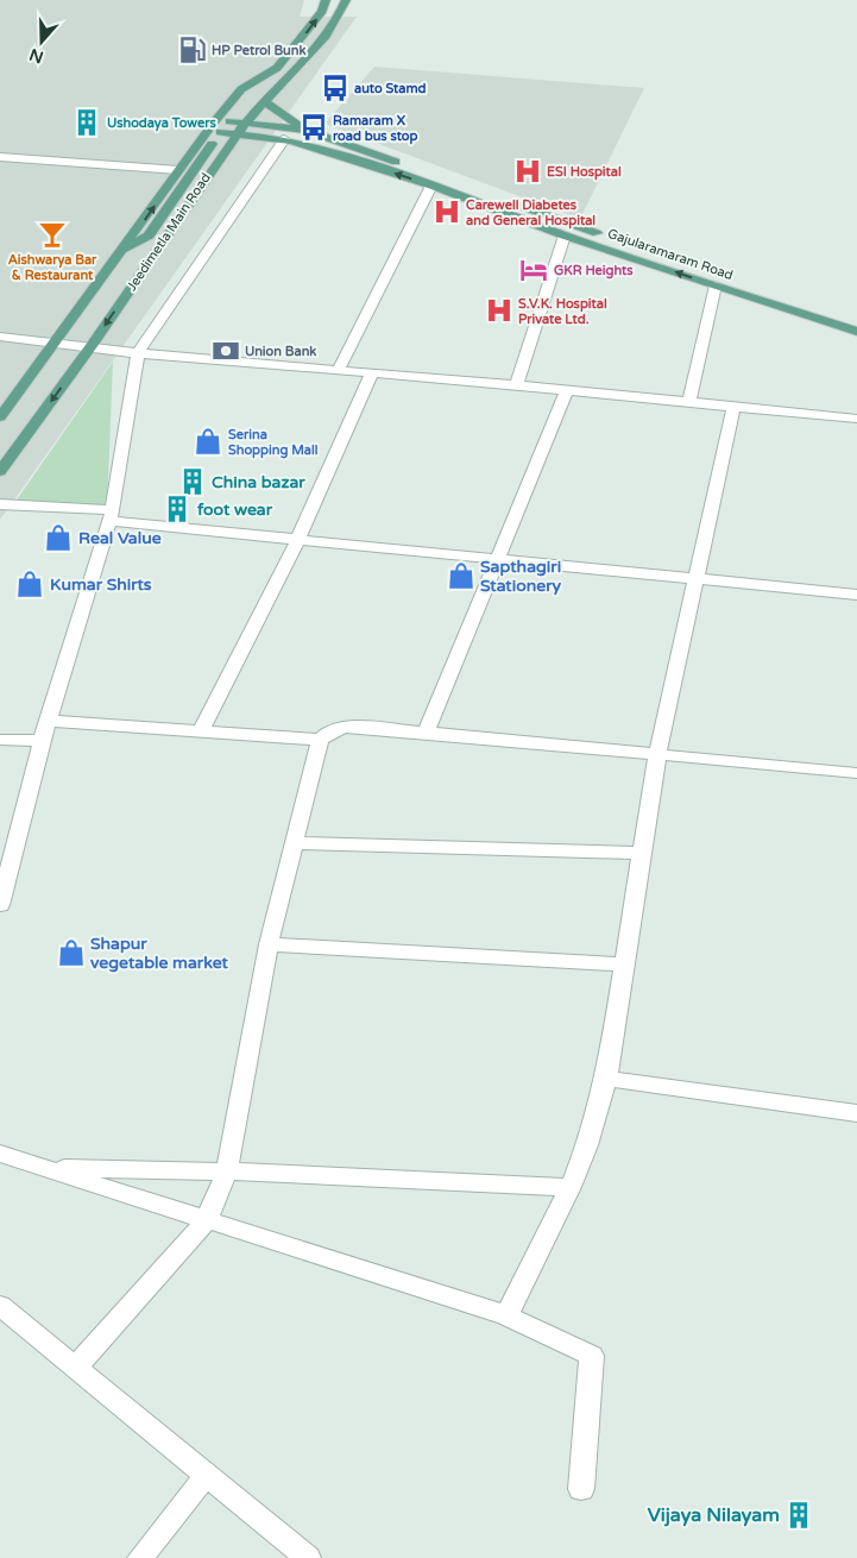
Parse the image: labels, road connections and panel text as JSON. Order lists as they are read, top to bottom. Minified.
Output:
{"streets":{"main road":["Jeedimetla Main Road","Gajularamaram Road"]},"crossings":[["Jeedimetla Main Road","Gajularamaram Road"]],"places":{"fuel station":["HP Petrol Bunk"],"bus stop":["auto Stamd","Ramaram X road bus stop"],"building":["Ushodaya Towers","China bazar","foot wear","Vijaya Nilayam"],"hospital":["ESI Hospital","Carewell Diabetes and General Hospital","S.V.K. Hospital Private Ltd."],"bar":["Aishwarya Bar & Restaurant"],"hotel":["GKR Heights"],"bank":["Union Bank"],"shop":["Serina Shopping Mall","Real Value","Sapthagiri Stationery","Kumar Shirts","Shapur vegetable market"]},"north":"bottom"}
